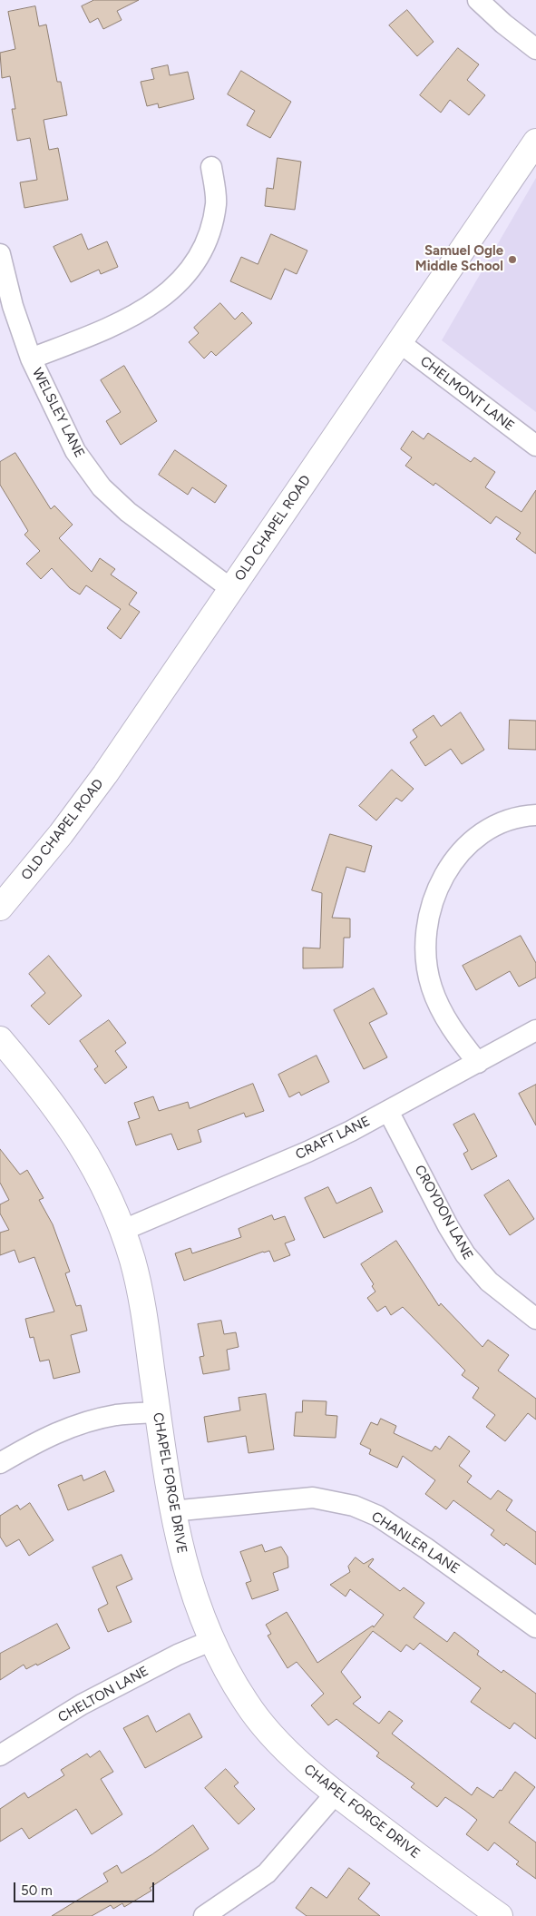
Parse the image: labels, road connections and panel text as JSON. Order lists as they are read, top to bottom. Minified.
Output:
{"streets":{"street":["CHELMONT LANE","WELSLEY LANE","OLD CHAPEL ROAD","CRAFT LANE","CROYDON LANE","CHAPEL FORGE DRIVE","CHANLER LANE","CHELTON LANE"]},"crossings":[["CHELMONT LANE","OLD CHAPEL ROAD"],["WELSLEY LANE","OLD CHAPEL ROAD"],["CRAFT LANE","CROYDON LANE"],["CRAFT LANE","CHAPEL FORGE DRIVE"],["CHAPEL FORGE DRIVE","CHANLER LANE"],["CHAPEL FORGE DRIVE","CHELTON LANE"]],"places":["Samuel Ogle Middle School"],"scale_bar":"50 m"}
